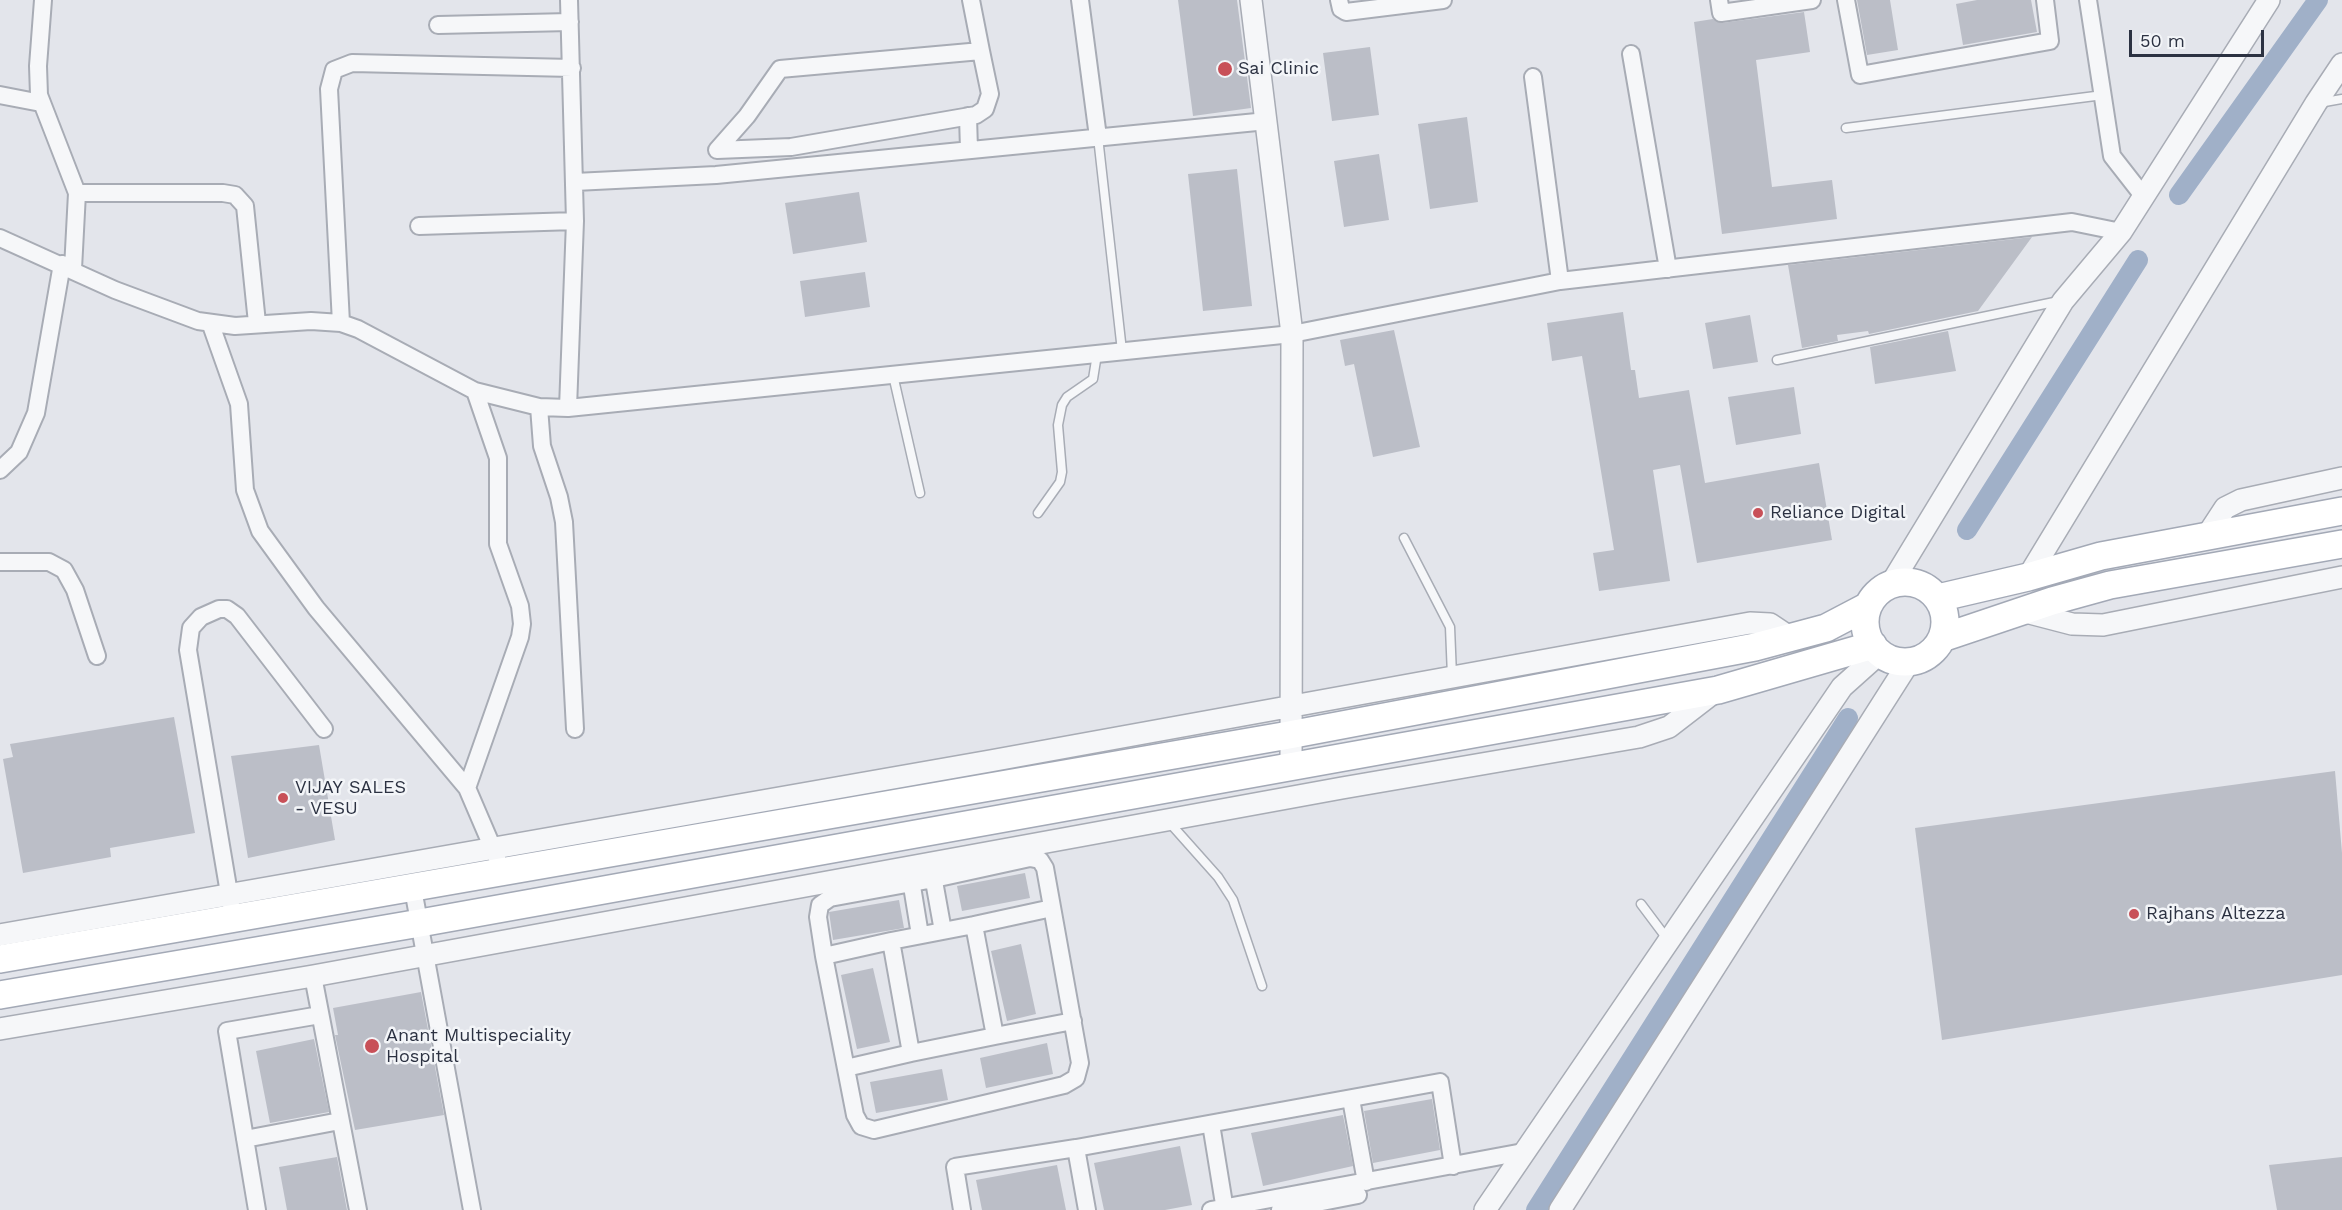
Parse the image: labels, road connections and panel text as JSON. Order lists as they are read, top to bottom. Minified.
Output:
{"places":["Sai Clinic","Reliance Digital","VIJAY SALES - VESU","Rajhans Altezza","Anant Multispeciality Hospital"],"scale_bar":"50 m"}
